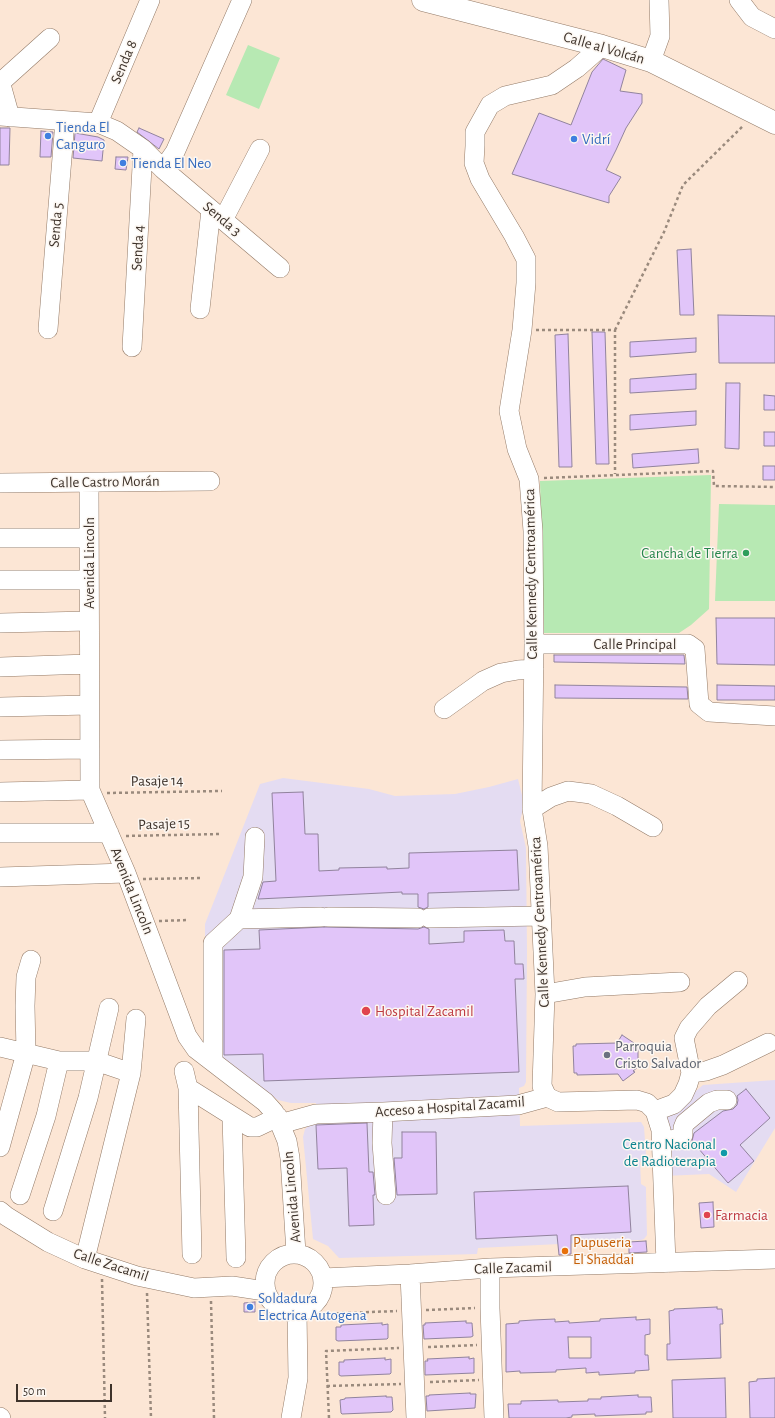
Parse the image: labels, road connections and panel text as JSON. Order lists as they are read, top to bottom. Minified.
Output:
{"streets":{"main road":["Calle al Volcán"],"street":["Senda 8","Senda 3","Senda 5","Senda 4","Calle Castro Morán","Avenida Lincoln","Calle Kennedy Centroamérica","Calle Principal","Acceso a Hospital Zacamil","Calle Zacamil"],"path":["Pasaje 14","Pasaje 15"]},"crossings":[["Calle al Volcán","Calle Kennedy Centroamérica"],["Senda 8","Senda 3"],["Senda 3","Senda 5"],["Senda 3","Senda 4"],["Calle Castro Morán","Avenida Lincoln"],["Avenida Lincoln","Pasaje 14"],["Avenida Lincoln","Pasaje 15"],["Avenida Lincoln","Acceso a Hospital Zacamil"],["Avenida Lincoln","Calle Zacamil"],["Calle Kennedy Centroamérica","Calle Principal"],["Calle Kennedy Centroamérica","Acceso a Hospital Zacamil"]],"places":["Tienda El Canguro","Vidrí","Tienda El Neo","Cancha de Tierra","Hospital Zacamil","Parroquia Cristo Salvador","Centro Nacional de Radioterapia","Farmacia","Pupuseria El Shaddai","Soldadura Electrica Autogena"],"scale_bar":"50 m"}
